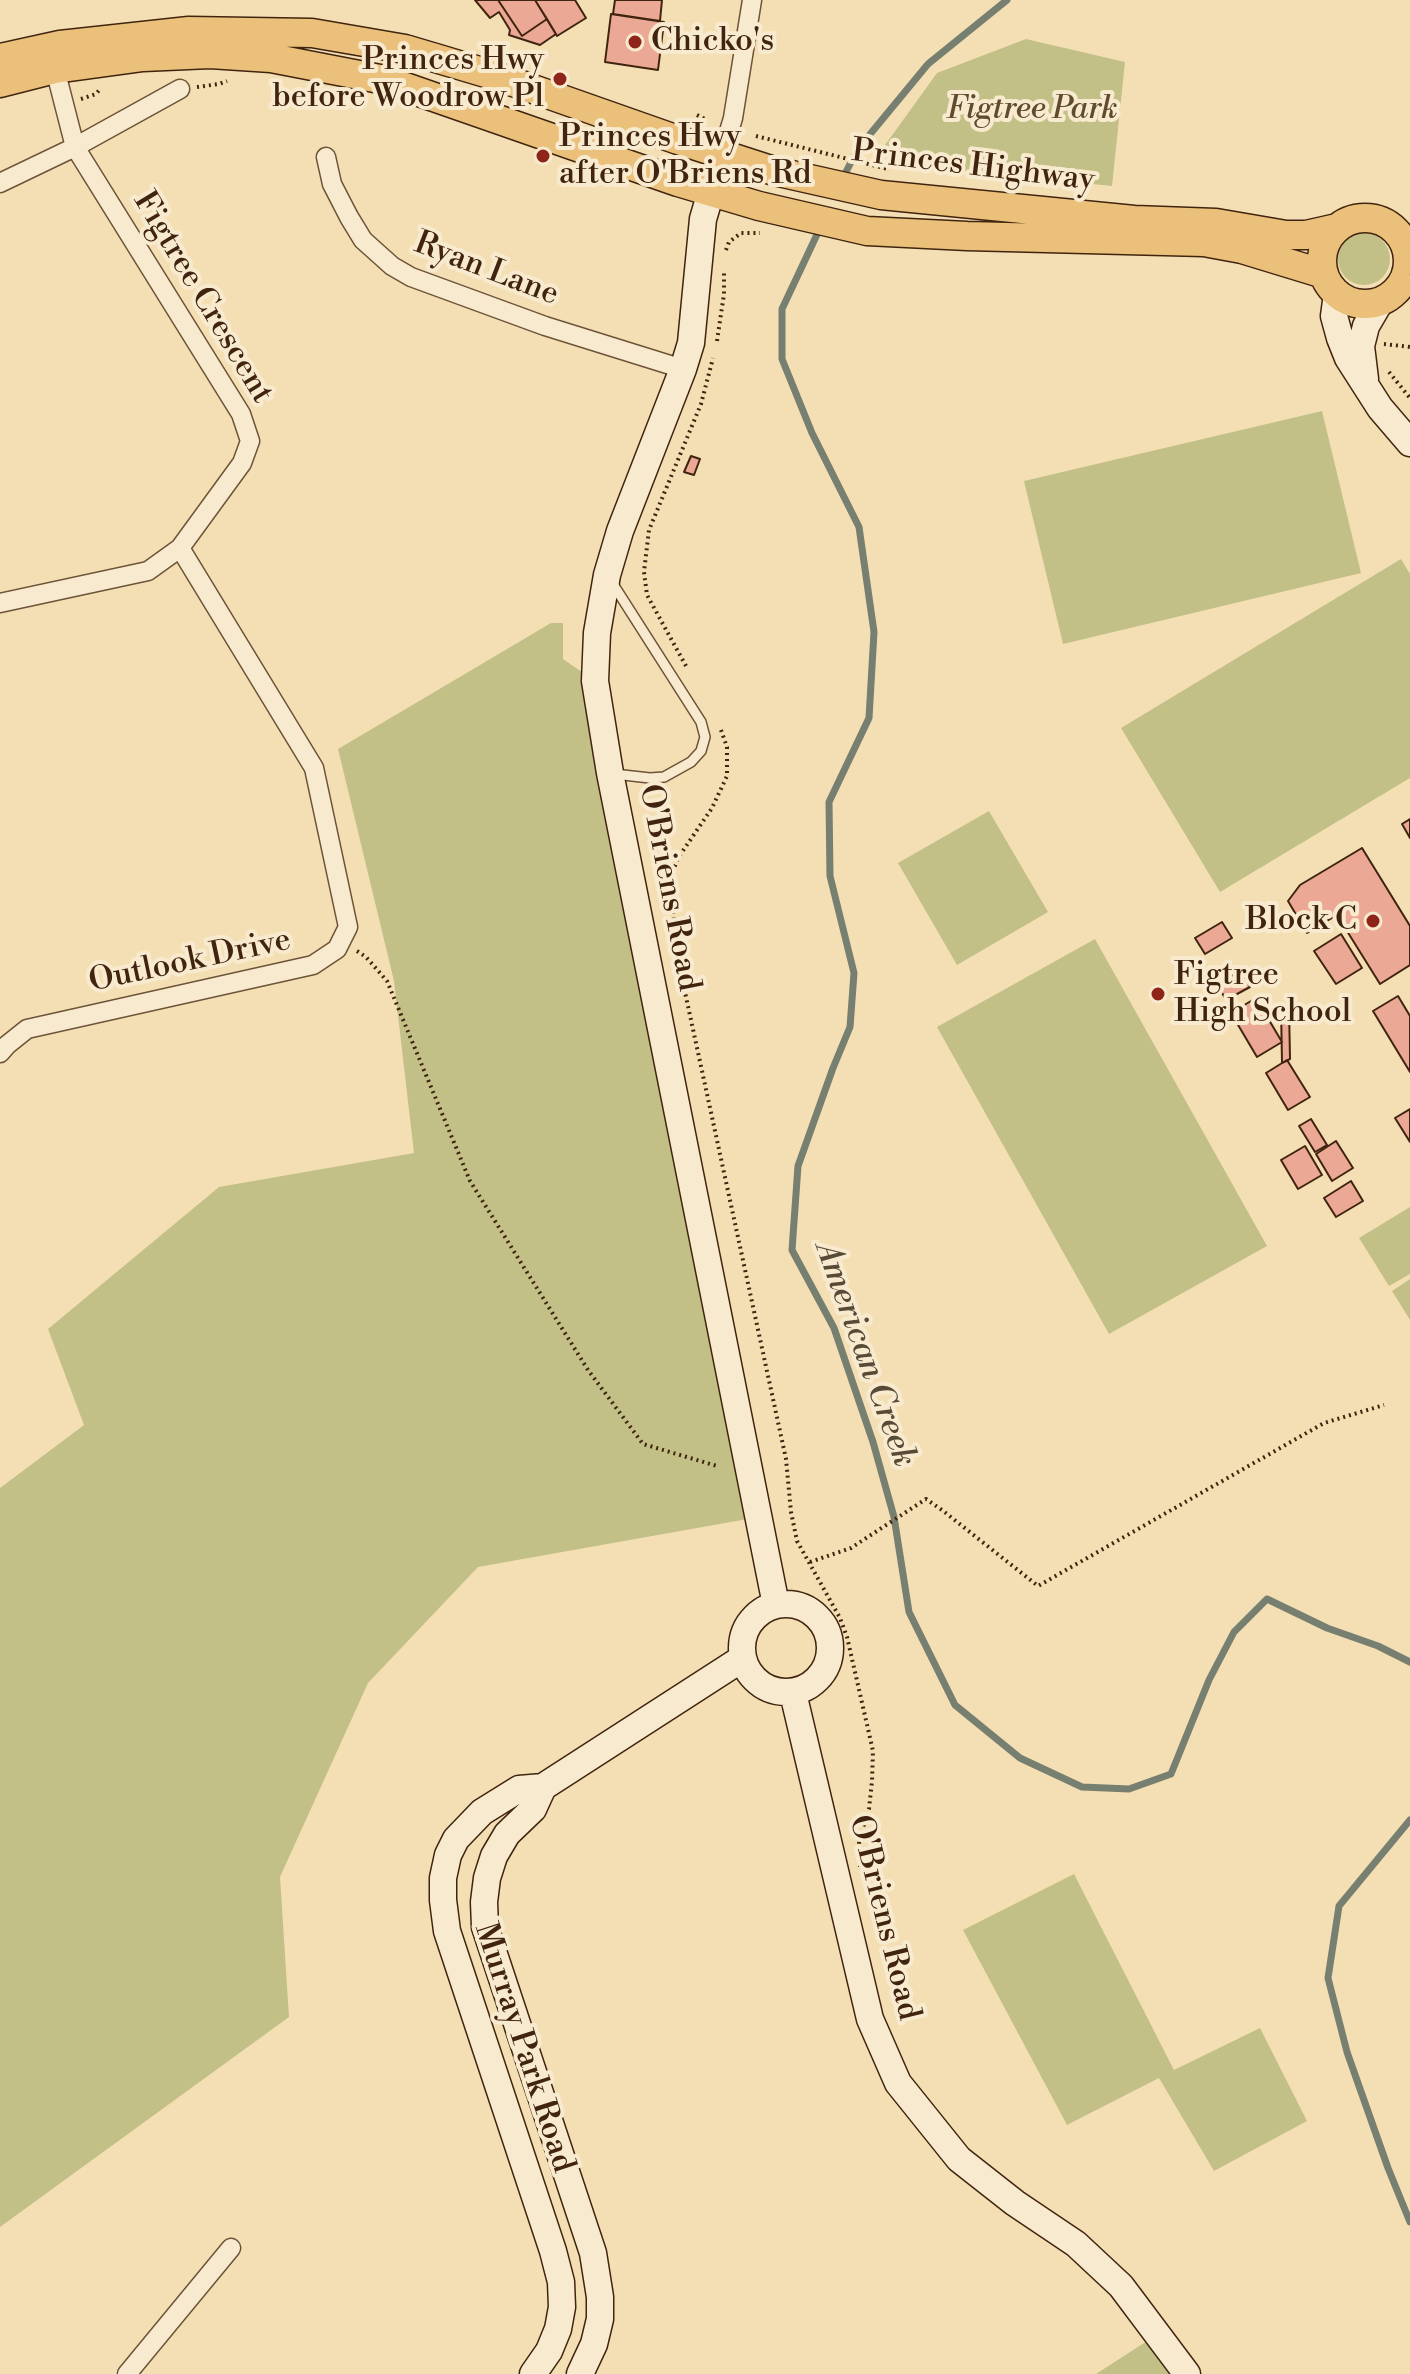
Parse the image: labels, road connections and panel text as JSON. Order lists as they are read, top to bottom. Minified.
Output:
{"streets":{"main road":["Princes Highway"],"street":["Ryan Lane","Figtree Crescent","O'Briens Road","Outlook Drive","Murray Park Road"]},"crossings":[["Princes Highway","Figtree Crescent"],["Princes Highway","O'Briens Road"],["Ryan Lane","O'Briens Road"],["O'Briens Road","Murray Park Road"]],"water":["American Creek"],"parks":["Figtree Park"],"places":["Chicko's","Princes Hwy before Woodrow Pl","Princes Hwy after O'Briens Rd","Block C","Figtree High School"]}
